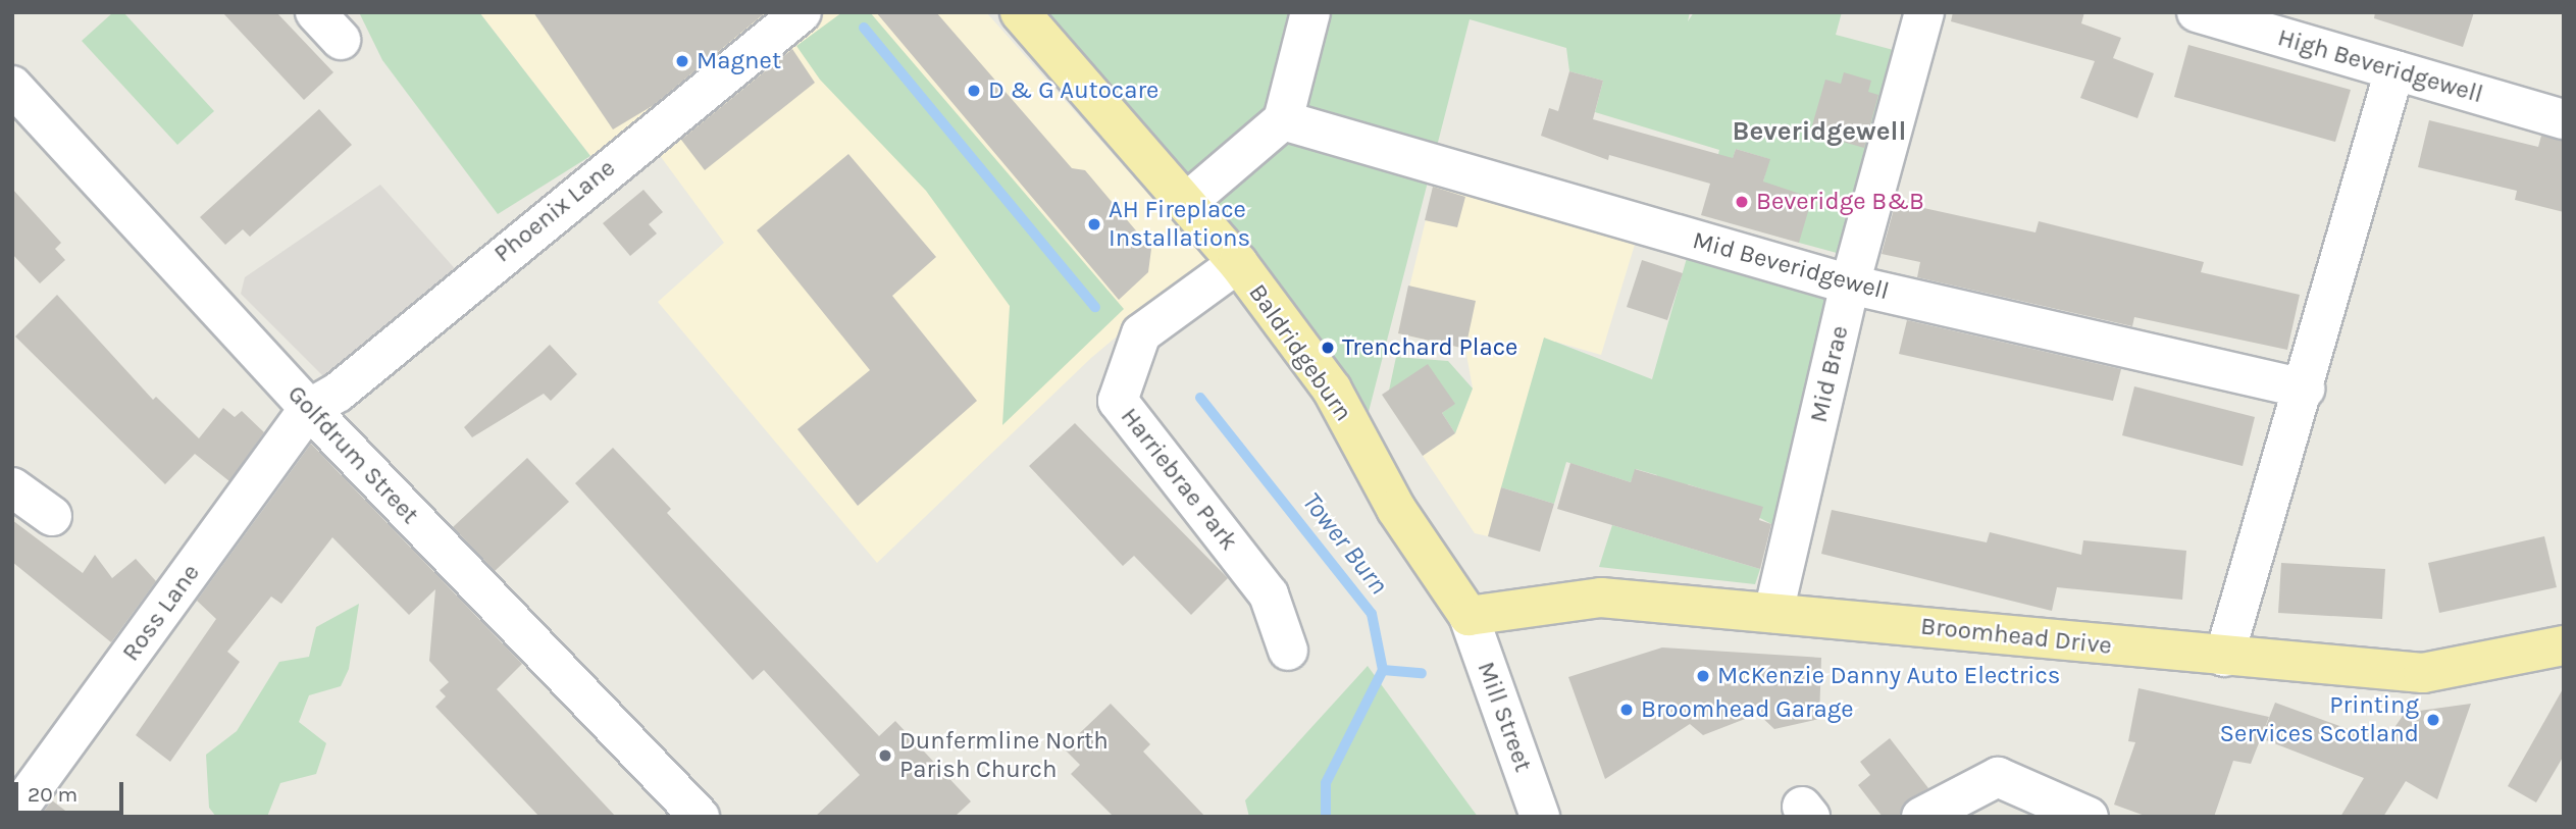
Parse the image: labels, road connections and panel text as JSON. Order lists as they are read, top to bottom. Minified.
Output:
{"streets":{"main road":["Baldridgeburn","Broomhead Drive"],"street":["High Beveridgewell","Phoenix Lane","Mid Beveridgewell","Mid Brae","Golfdrum Street","Harriebrae Park","Ross Lane","Mill Street"]},"crossings":[["Phoenix Lane","Golfdrum Street"],["Phoenix Lane","Ross Lane"],["Mid Beveridgewell","Mid Brae"],["Baldridgeburn","Harriebrae Park"],["Baldridgeburn","Broomhead Drive"],["Baldridgeburn","Mill Street"],["Mid Brae","Broomhead Drive"],["Golfdrum Street","Ross Lane"],["Broomhead Drive","Mill Street"]],"districts":["Beveridgewell"],"water":["Tower Burn"],"places":["Magnet","D & G Autocare","Beveridge B&B","AH Fireplace Installations","Trenchard Place","McKenzie Danny Auto Electrics","Broomhead Garage","Printing Services Scotland","Dunfermline North Parish Church"],"scale_bar":"20 m"}
